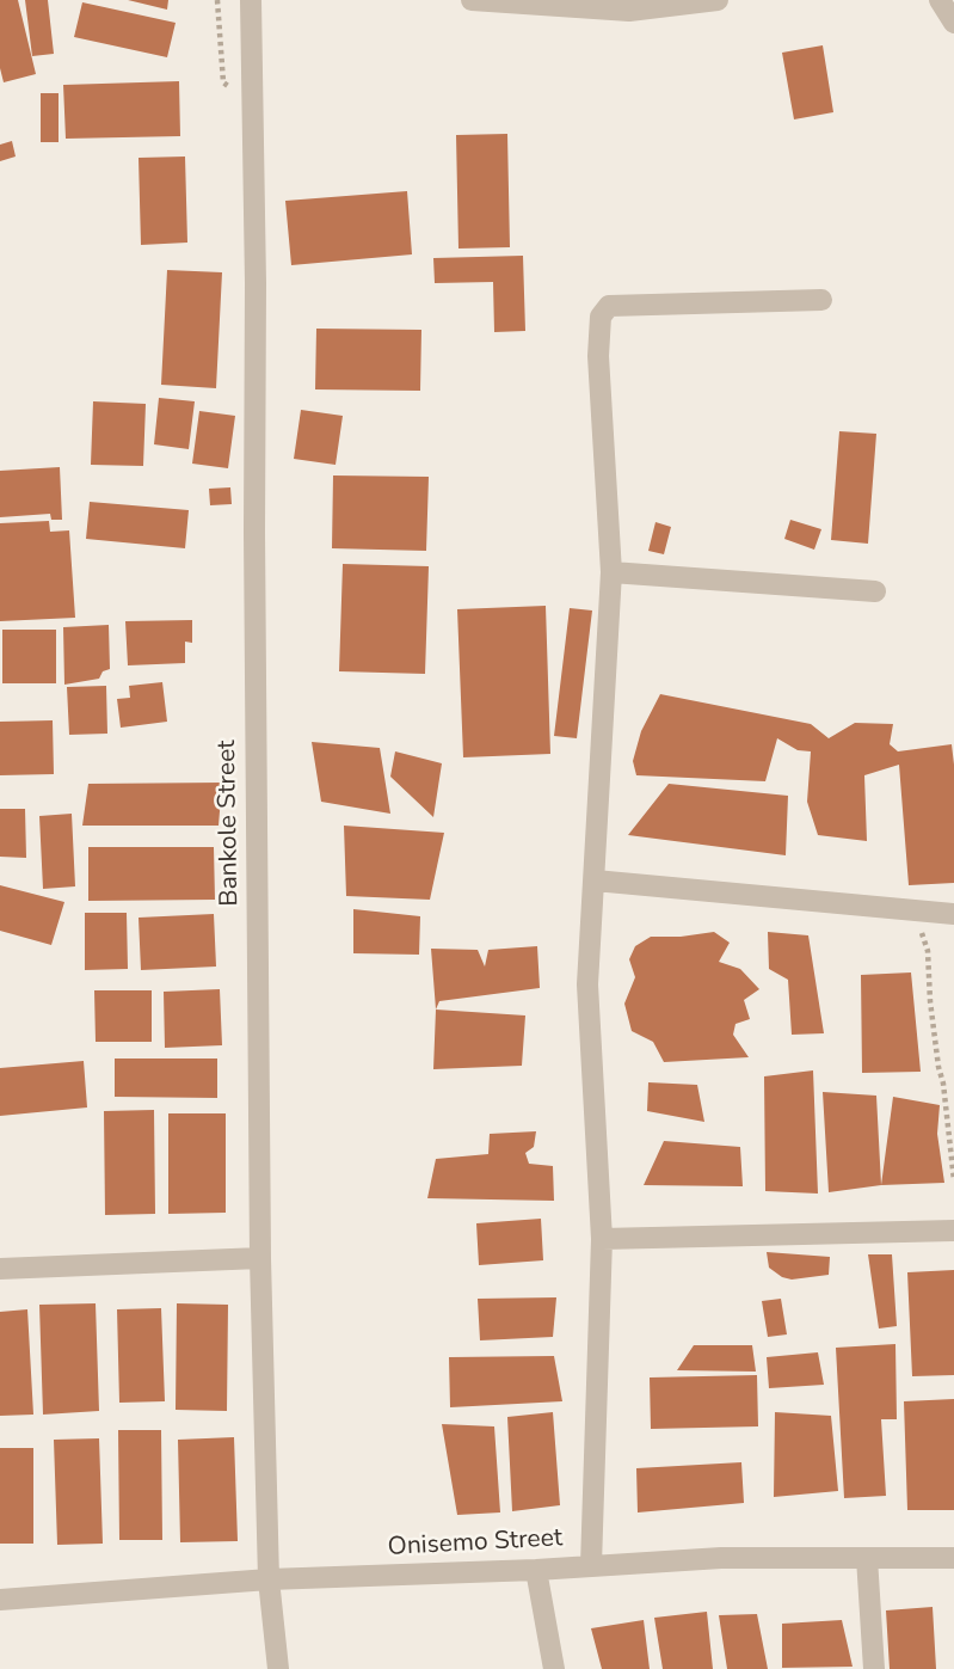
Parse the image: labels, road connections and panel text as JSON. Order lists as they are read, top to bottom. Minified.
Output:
{"streets":{"street":["Bankole Street","Onisemo Street"]},"crossings":[["Bankole Street","Onisemo Street"]]}
